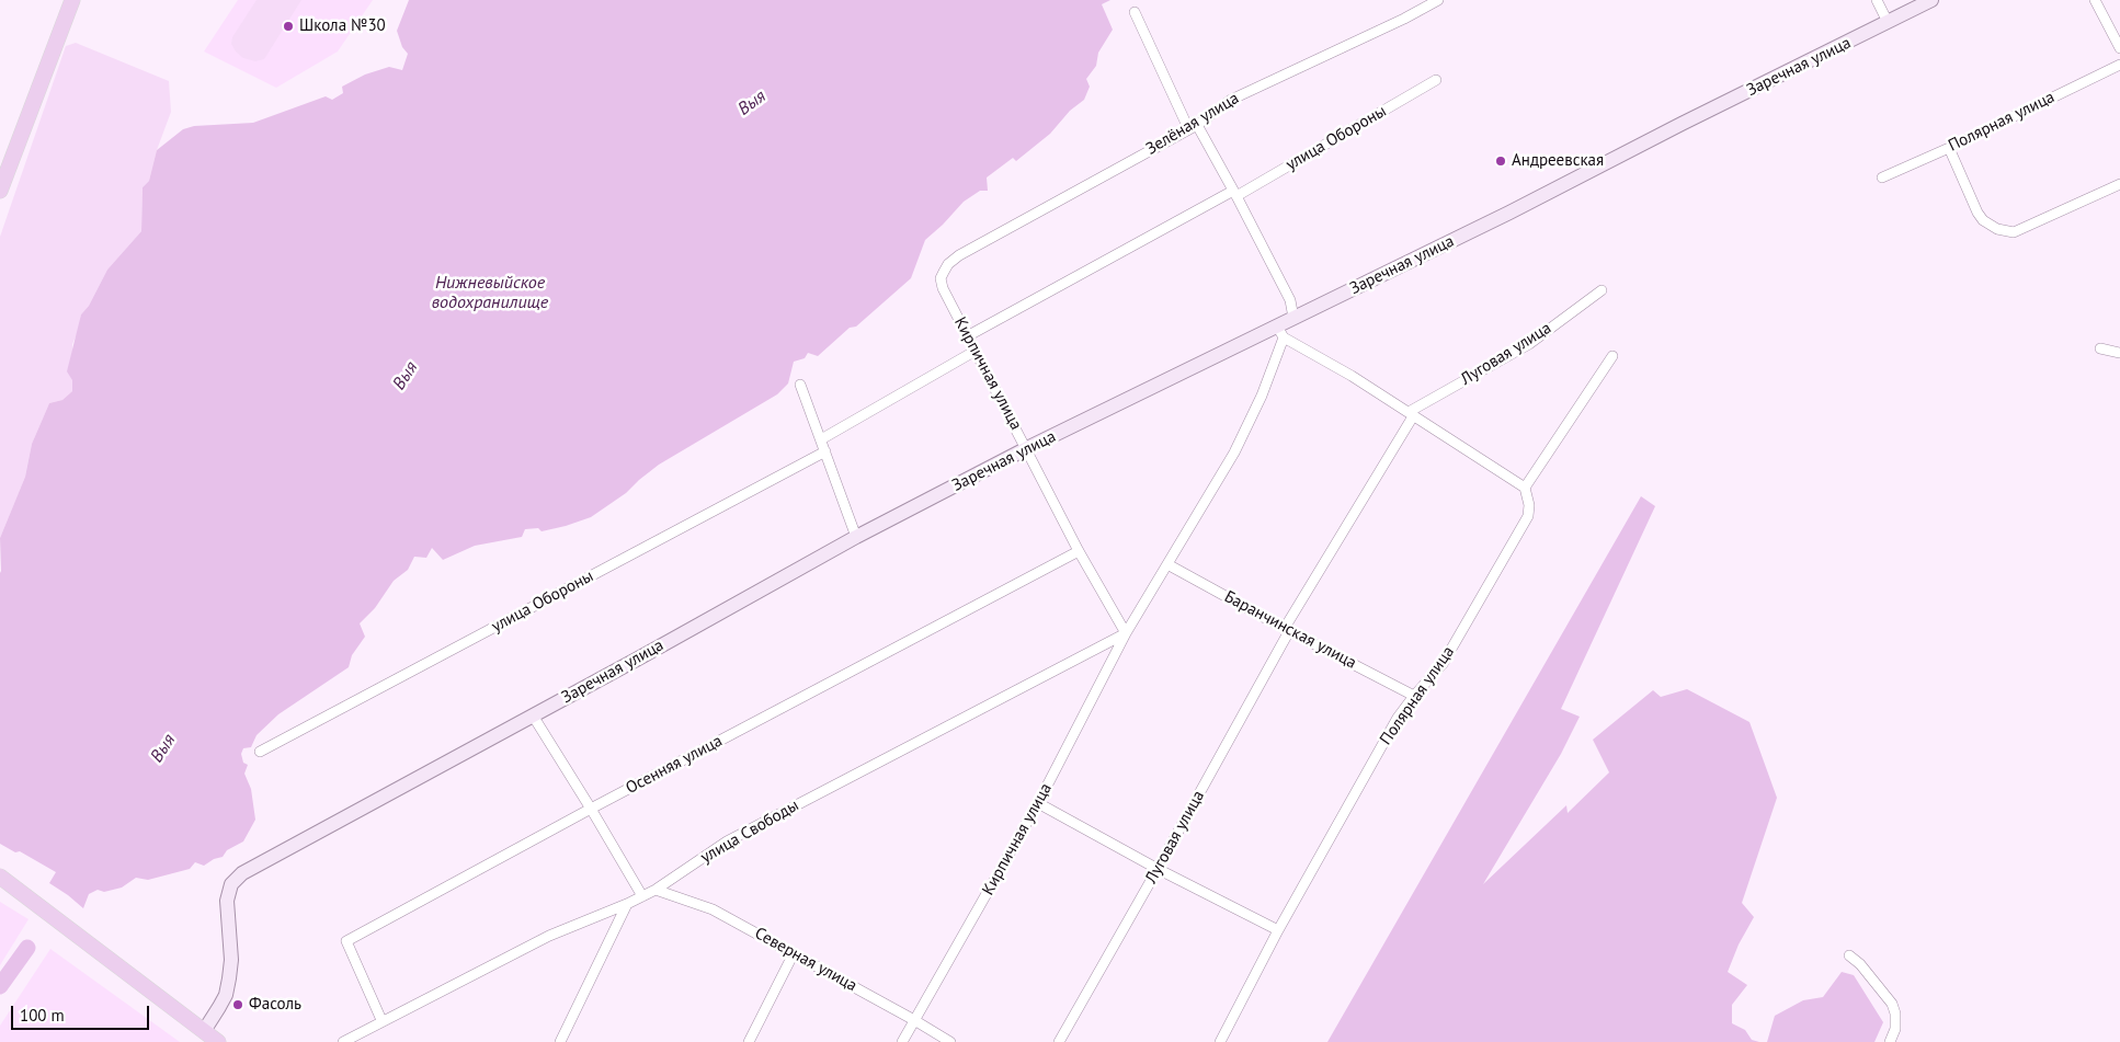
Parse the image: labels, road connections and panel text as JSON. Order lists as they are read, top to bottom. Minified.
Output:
{"streets":{"street":["Заречная улица","Полярная улица","Зелёная улица","улица Обороны","Луговая улица","Кирпичная улица","Баранчинская улица","Осенняя улица","улица Свободы","Северная улица"]},"crossings":[["Заречная улица","Кирпичная улица"],["Полярная улица","Баранчинская улица"],["Зелёная улица","Кирпичная улица"],["улица Обороны","Кирпичная улица"],["Луговая улица","Баранчинская улица"],["Кирпичная улица","Баранчинская улица"],["Кирпичная улица","Осенняя улица"],["Кирпичная улица","улица Свободы"],["Кирпичная улица","Северная улица"],["Осенняя улица","улица Свободы"],["улица Свободы","Северная улица"]],"water":["Выя","Нижневыйское водохранилище"],"places":["Школа №30","Андреевская","Фасоль"],"scale_bar":"100 m"}
